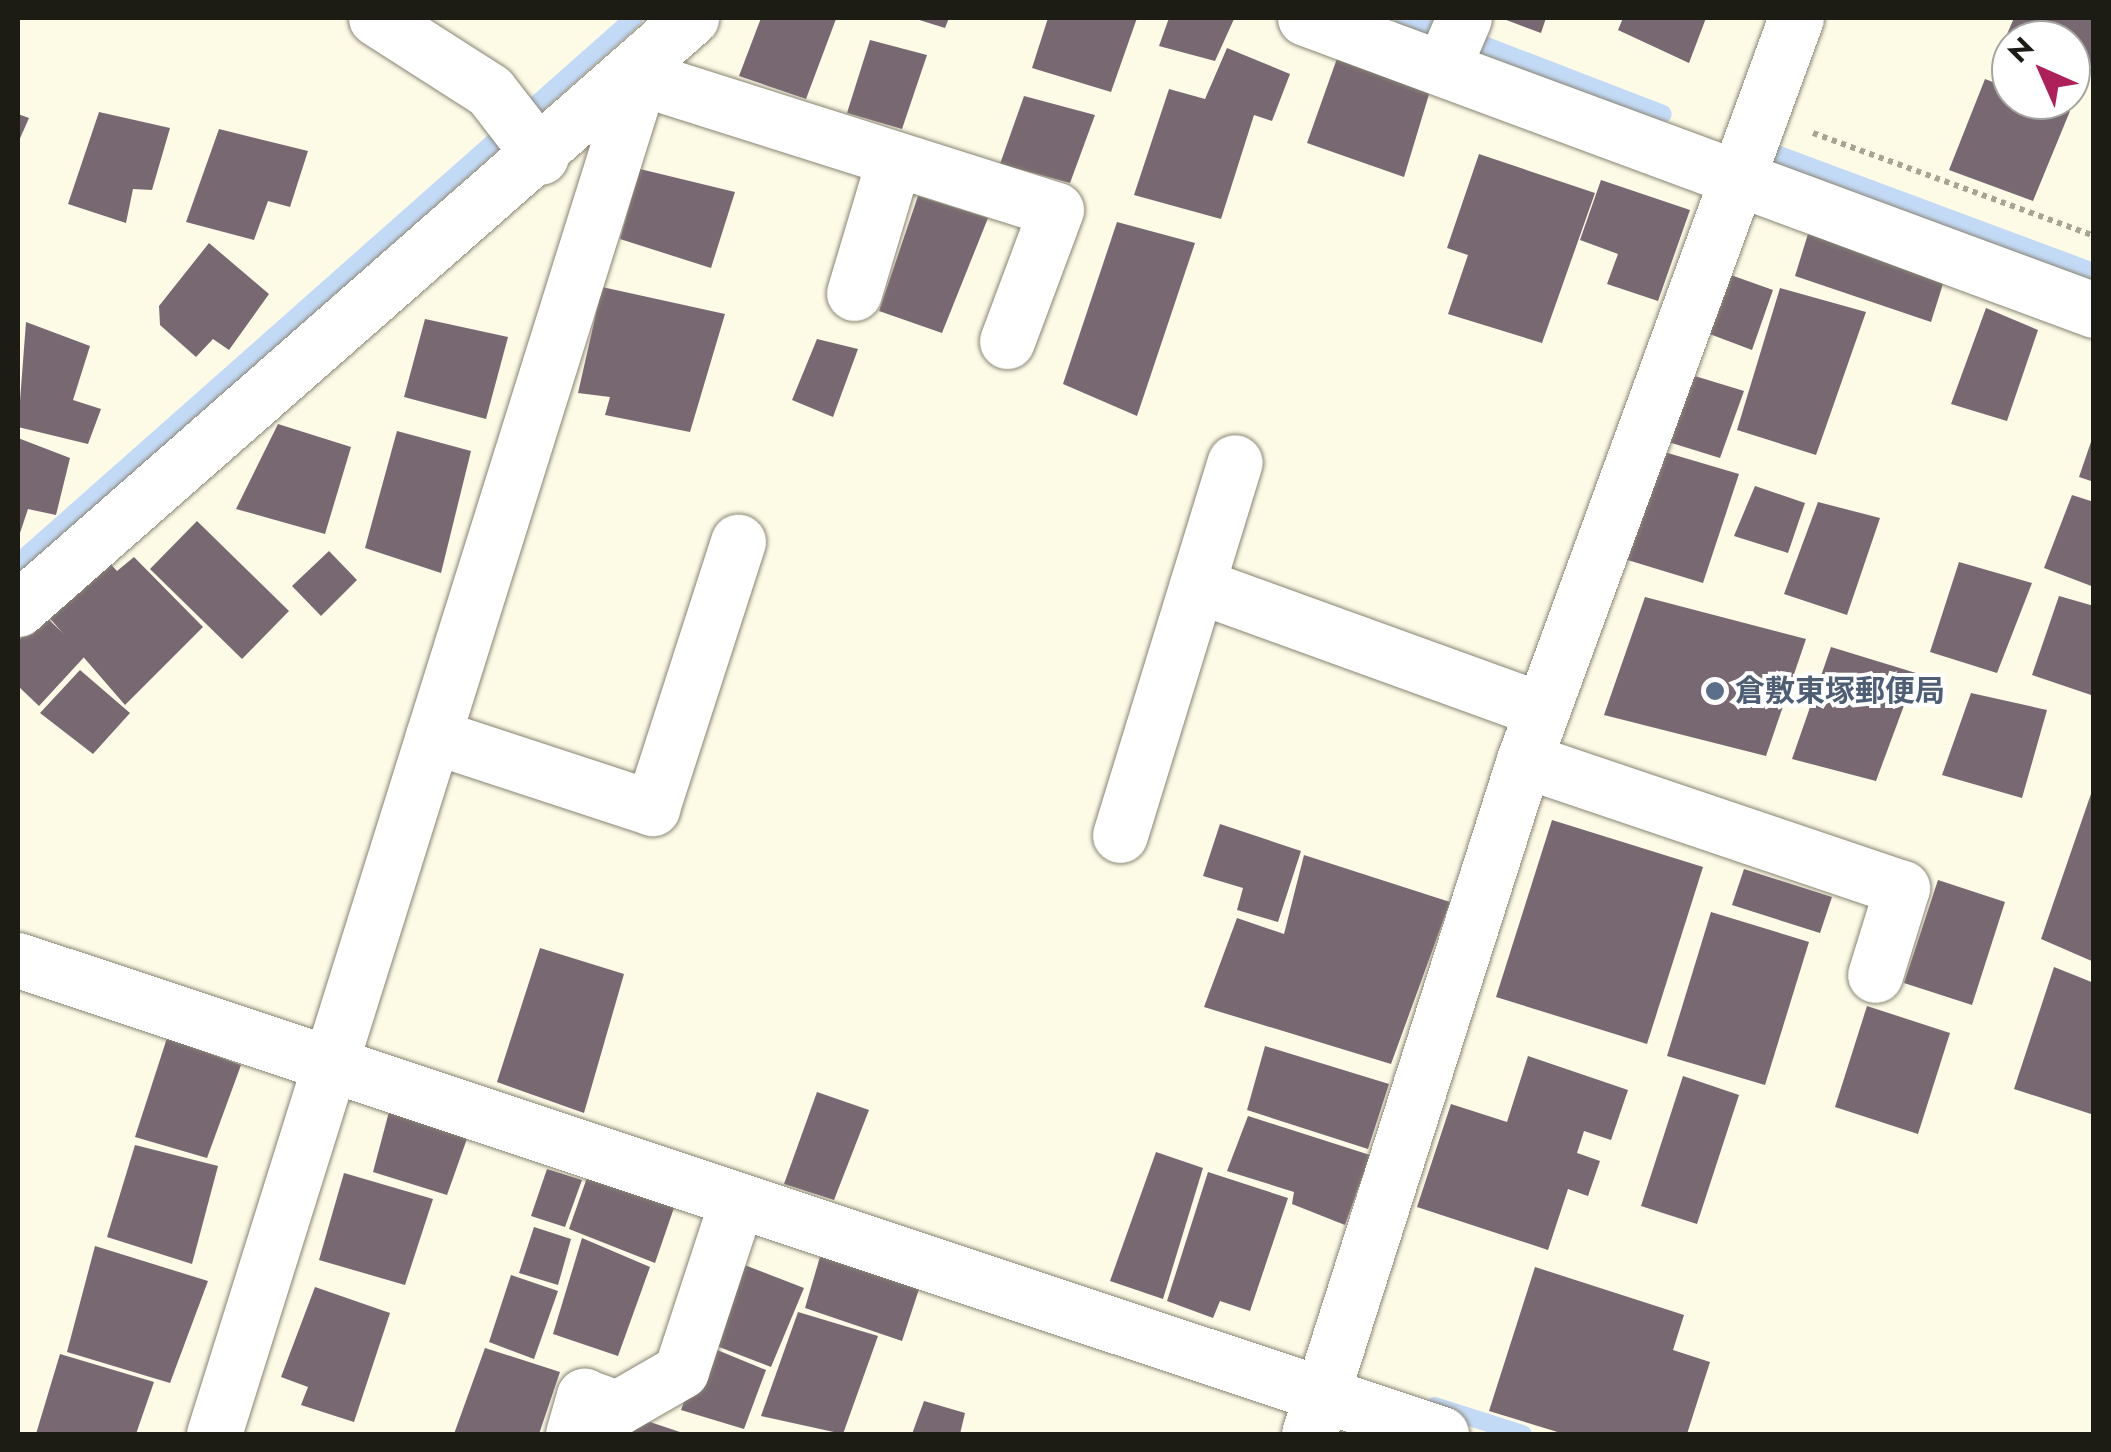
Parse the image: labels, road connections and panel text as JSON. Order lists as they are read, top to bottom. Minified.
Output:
{"places":["倉敷東塚郵便局"],"north":"top left"}
